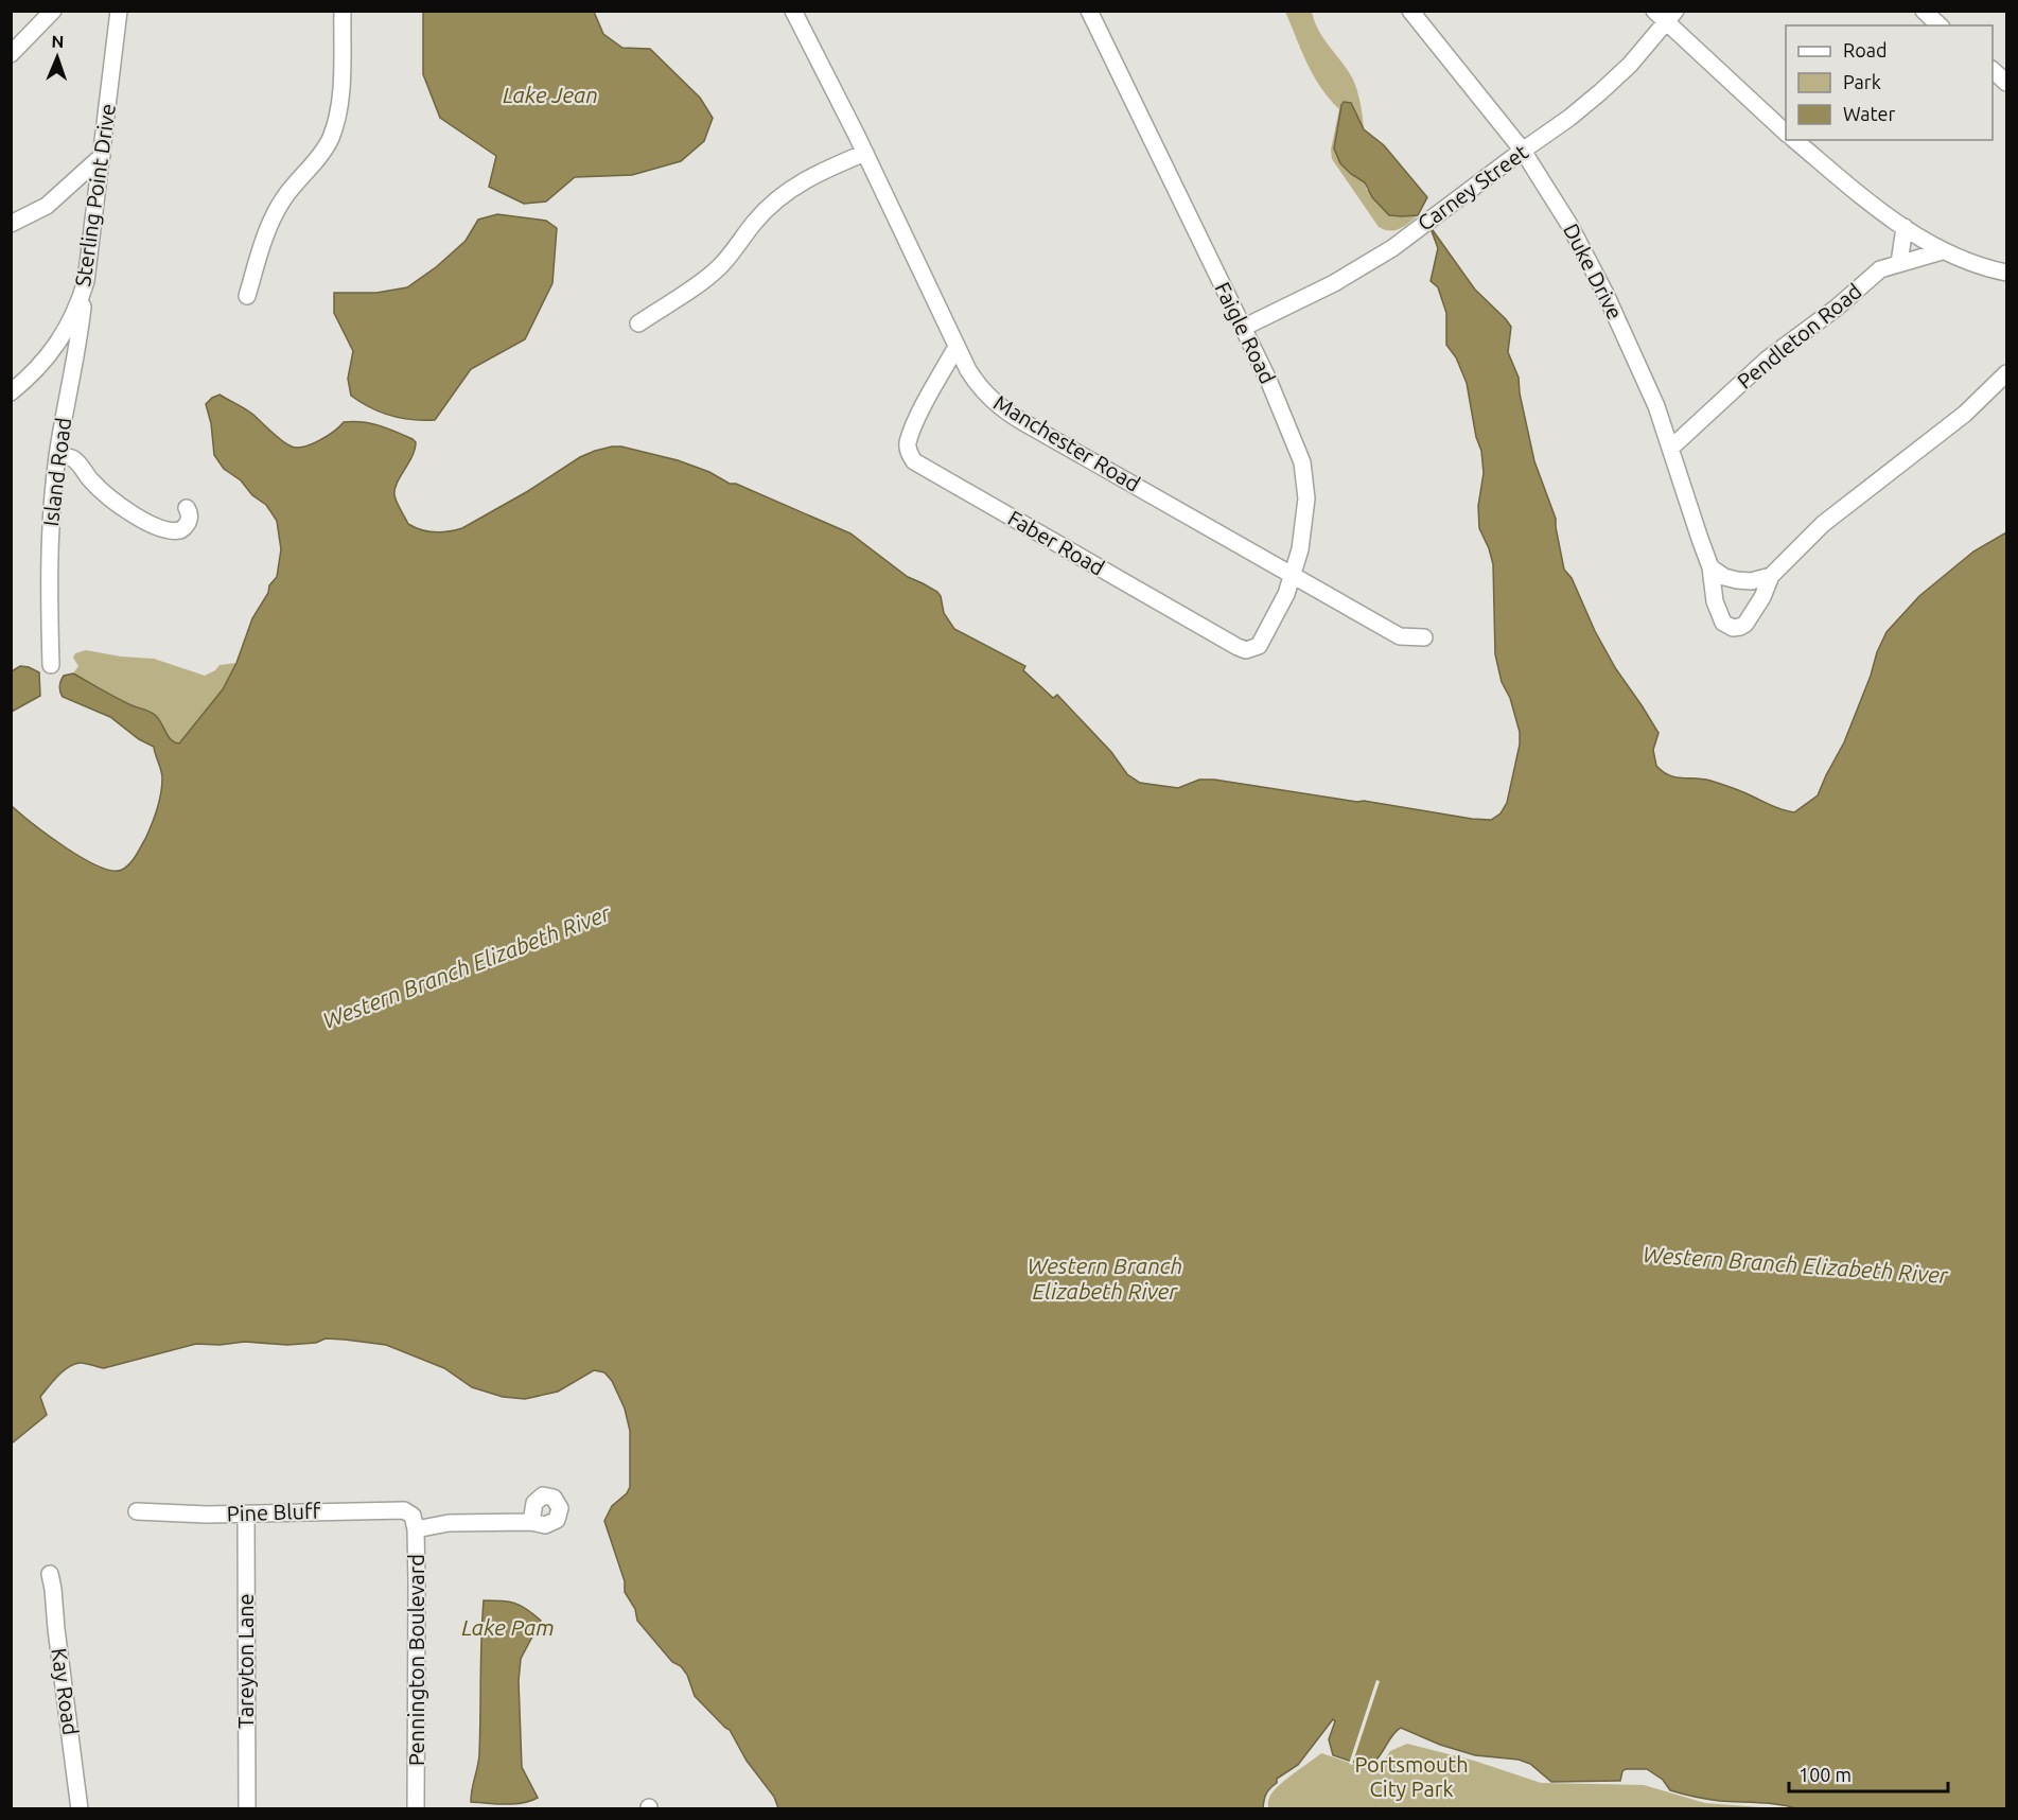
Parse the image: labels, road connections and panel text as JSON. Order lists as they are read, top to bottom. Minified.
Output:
{"streets":{"street":["Carney Street","Sterling Point Drive","Duke Drive","Faigle Road","Pendleton Road","Manchester Road","Island Road","Faber Road","Pine Bluff","Pennington Boulevard","Tareyton Lane","Kay Road"]},"crossings":[["Carney Street","Duke Drive"],["Carney Street","Faigle Road"],["Sterling Point Drive","Island Road"],["Duke Drive","Pendleton Road"],["Faigle Road","Manchester Road"],["Faigle Road","Faber Road"],["Manchester Road","Faber Road"],["Pine Bluff","Pennington Boulevard"],["Pine Bluff","Tareyton Lane"]],"water":["Lake Jean","Western Branch Elizabeth River","Lake Pam"],"parks":["Portsmouth City Park"],"legend":["Road","Park","Water"],"scale_bar":"100 m","north":"top"}
